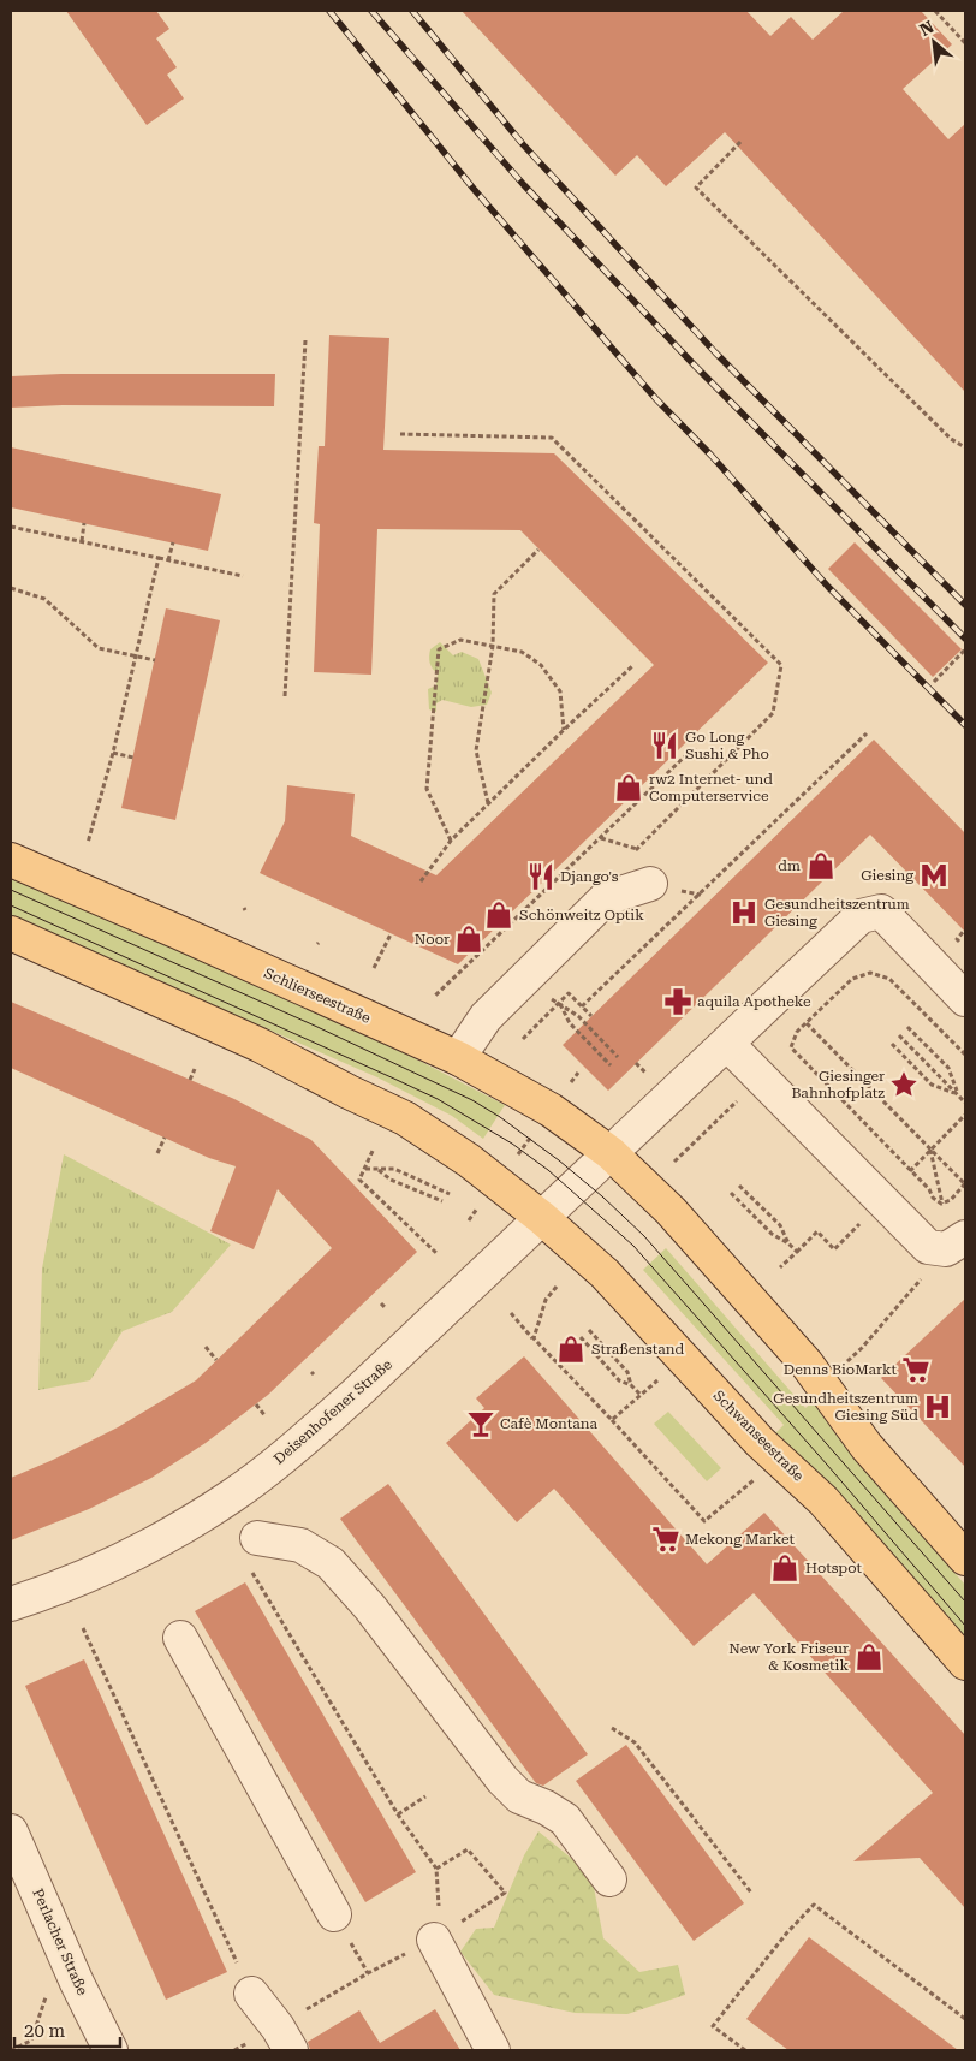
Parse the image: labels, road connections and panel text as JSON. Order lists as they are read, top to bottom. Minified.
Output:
{"streets":{"main road":["Schlierseestraße","Schwanseestraße"],"street":["Deisenhofener Straße","Perlacher Straße"]},"crossings":[["Schlierseestraße","Deisenhofener Straße"],["Deisenhofener Straße","Schwanseestraße"]],"places":{"restaurant":["Go Long Sushi & Pho","Django's"],"shop":["rw2 Internet- und Computerservice","dm","Schönweitz Optik","Noor","Straßenstand","Hotspot","New York Friseur & Kosmetik"],"metro station":["Giesing"],"hospital":["Gesundheitszentrum Giesing","Gesundheitszentrum Giesing Süd"],"pharmacy":["aquila Apotheke"],"place":["Giesinger Bahnhofplatz"],"supermarket":["Denns BioMarkt","Mekong Market"],"bar":["Cafè Montana"]},"scale_bar":"20 m","north":"top left"}
